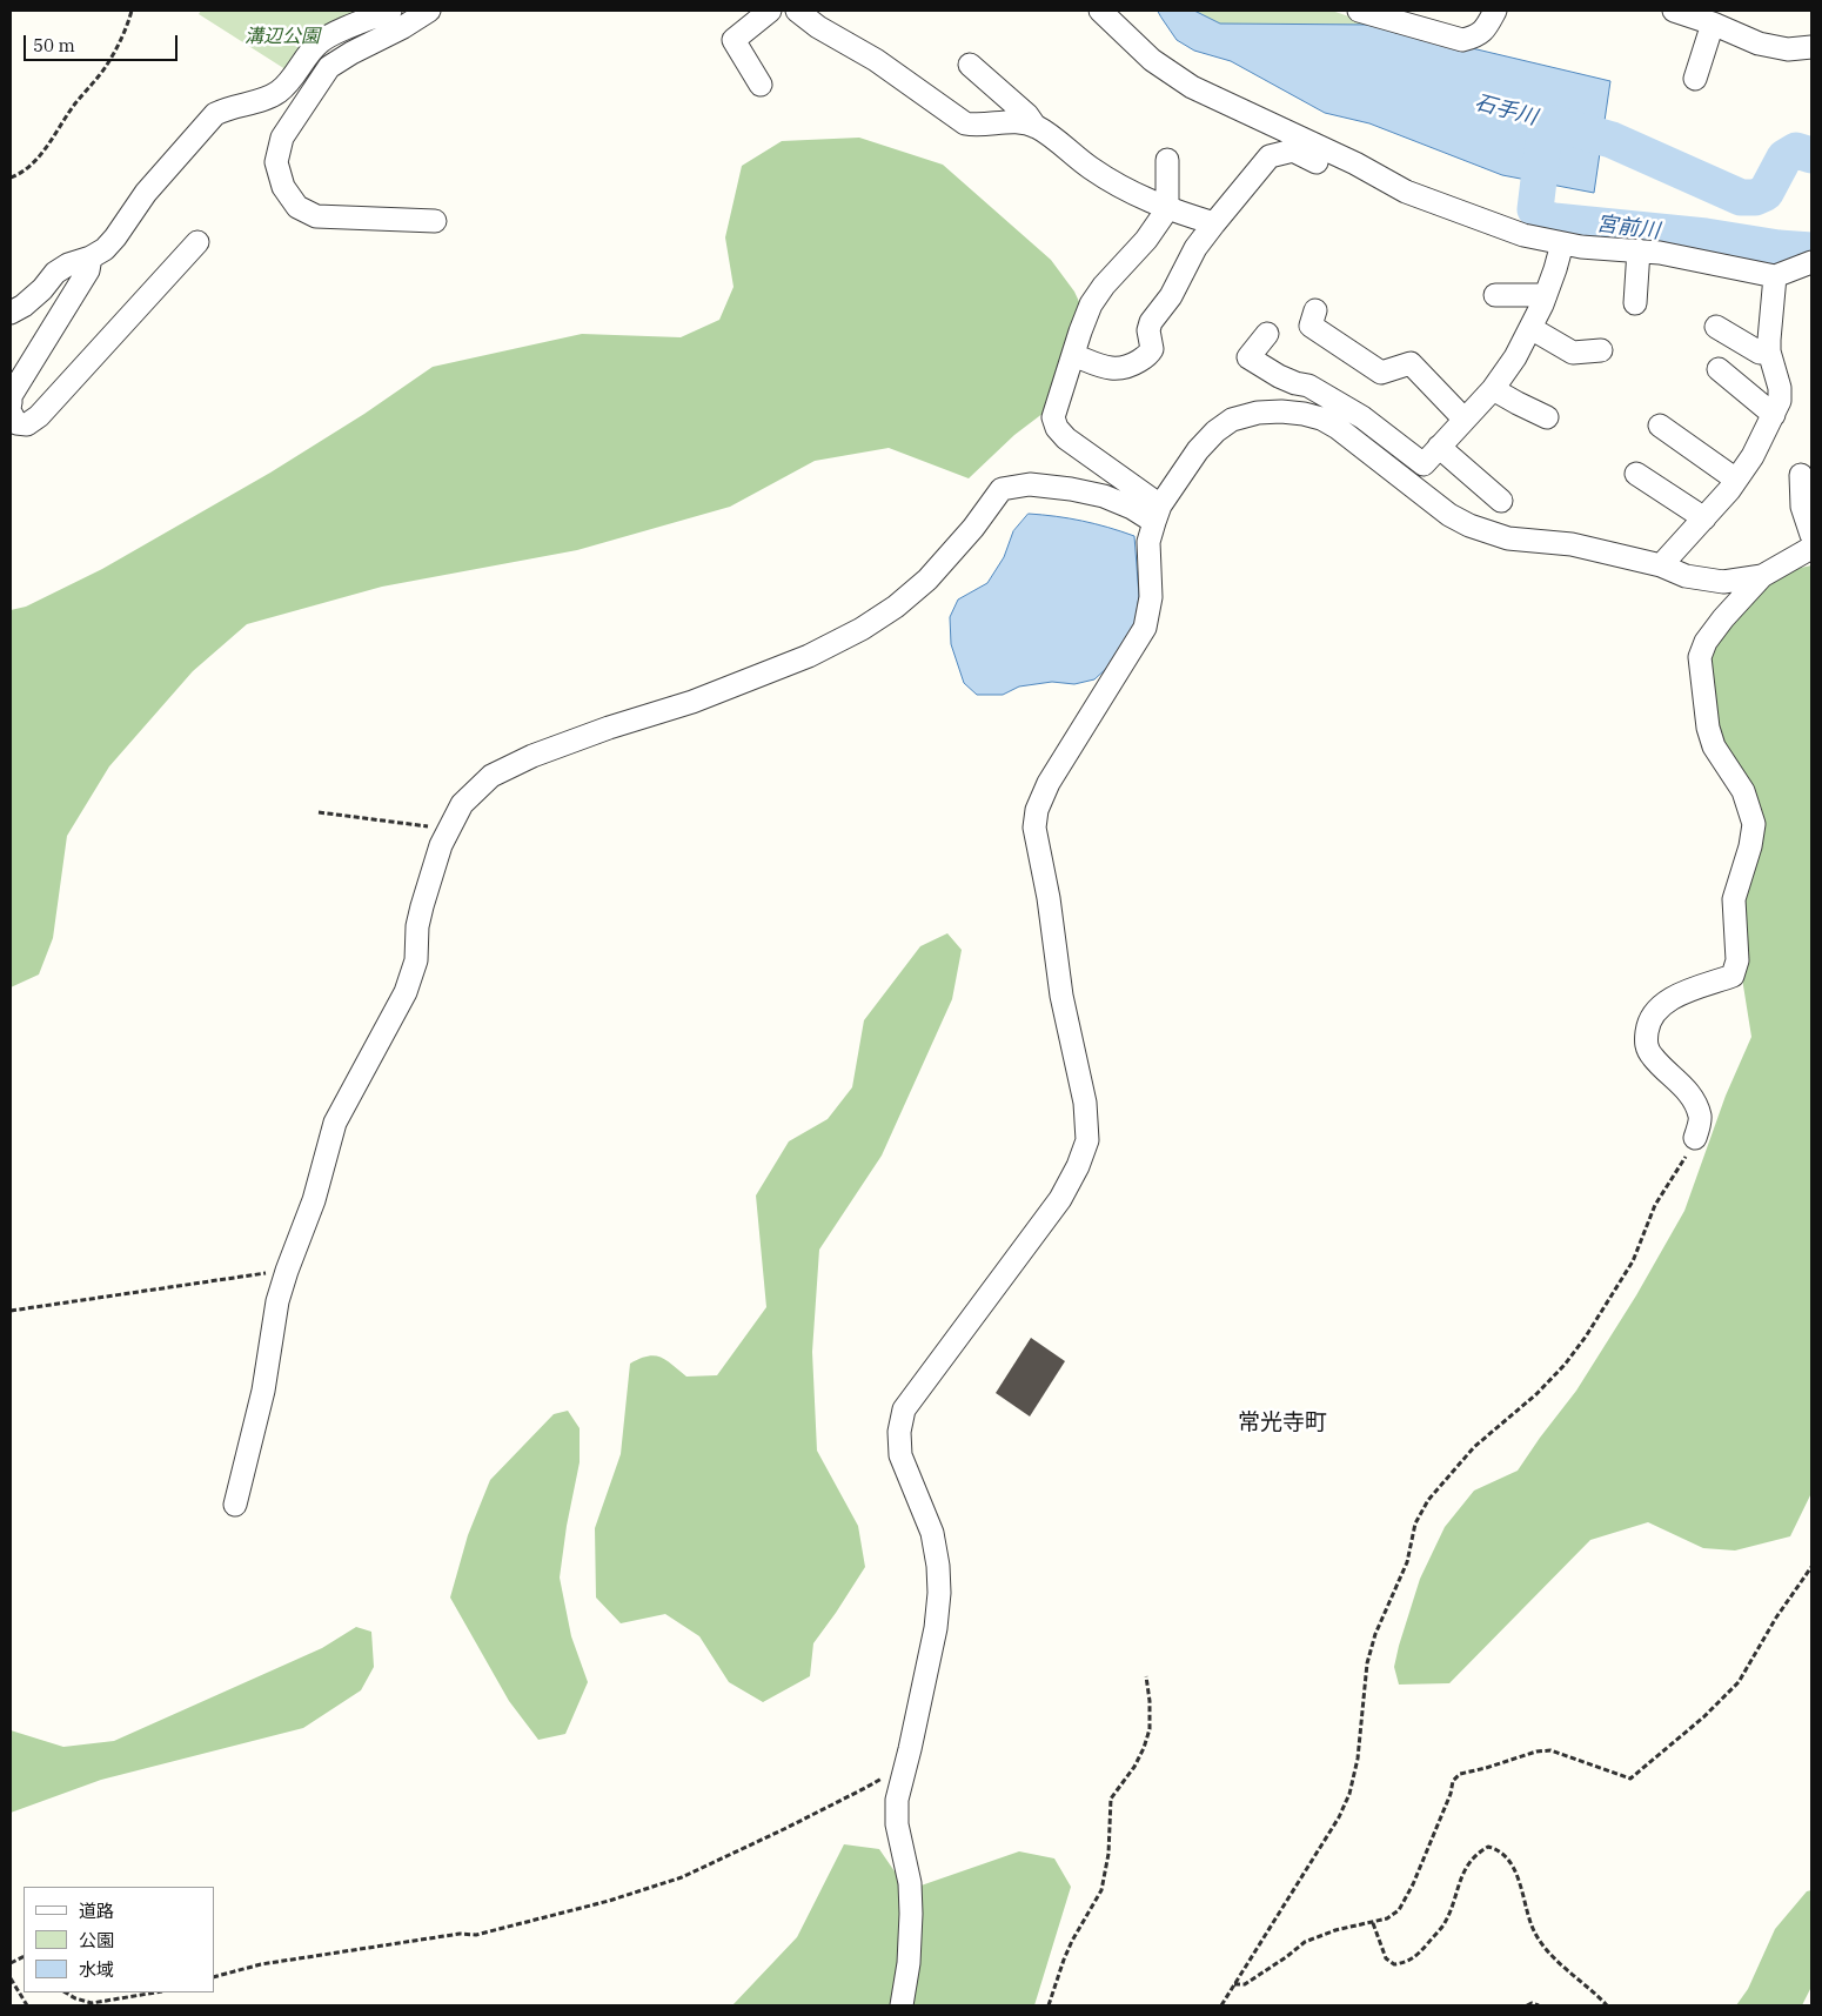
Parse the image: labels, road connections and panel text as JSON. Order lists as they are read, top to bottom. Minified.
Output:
{"districts":["常光寺町"],"water":["石手川","宮前川"],"parks":["溝辺公園"],"legend":["道路","公園","水域"],"scale_bar":"50 m"}
